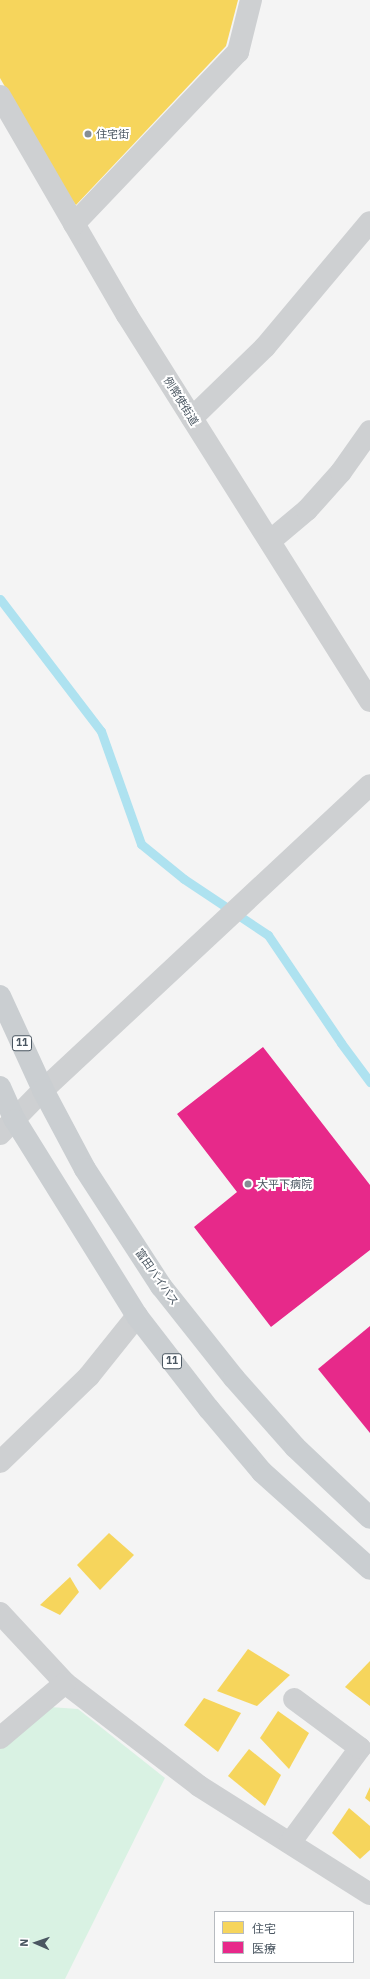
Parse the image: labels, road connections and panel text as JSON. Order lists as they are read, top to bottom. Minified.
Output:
{"streets":{"main road":["11","富田バイパス"],"street":["例幣使街道"]},"places":["住宅街","大平下病院"],"legend":["住宅","医療"],"north":"left"}
